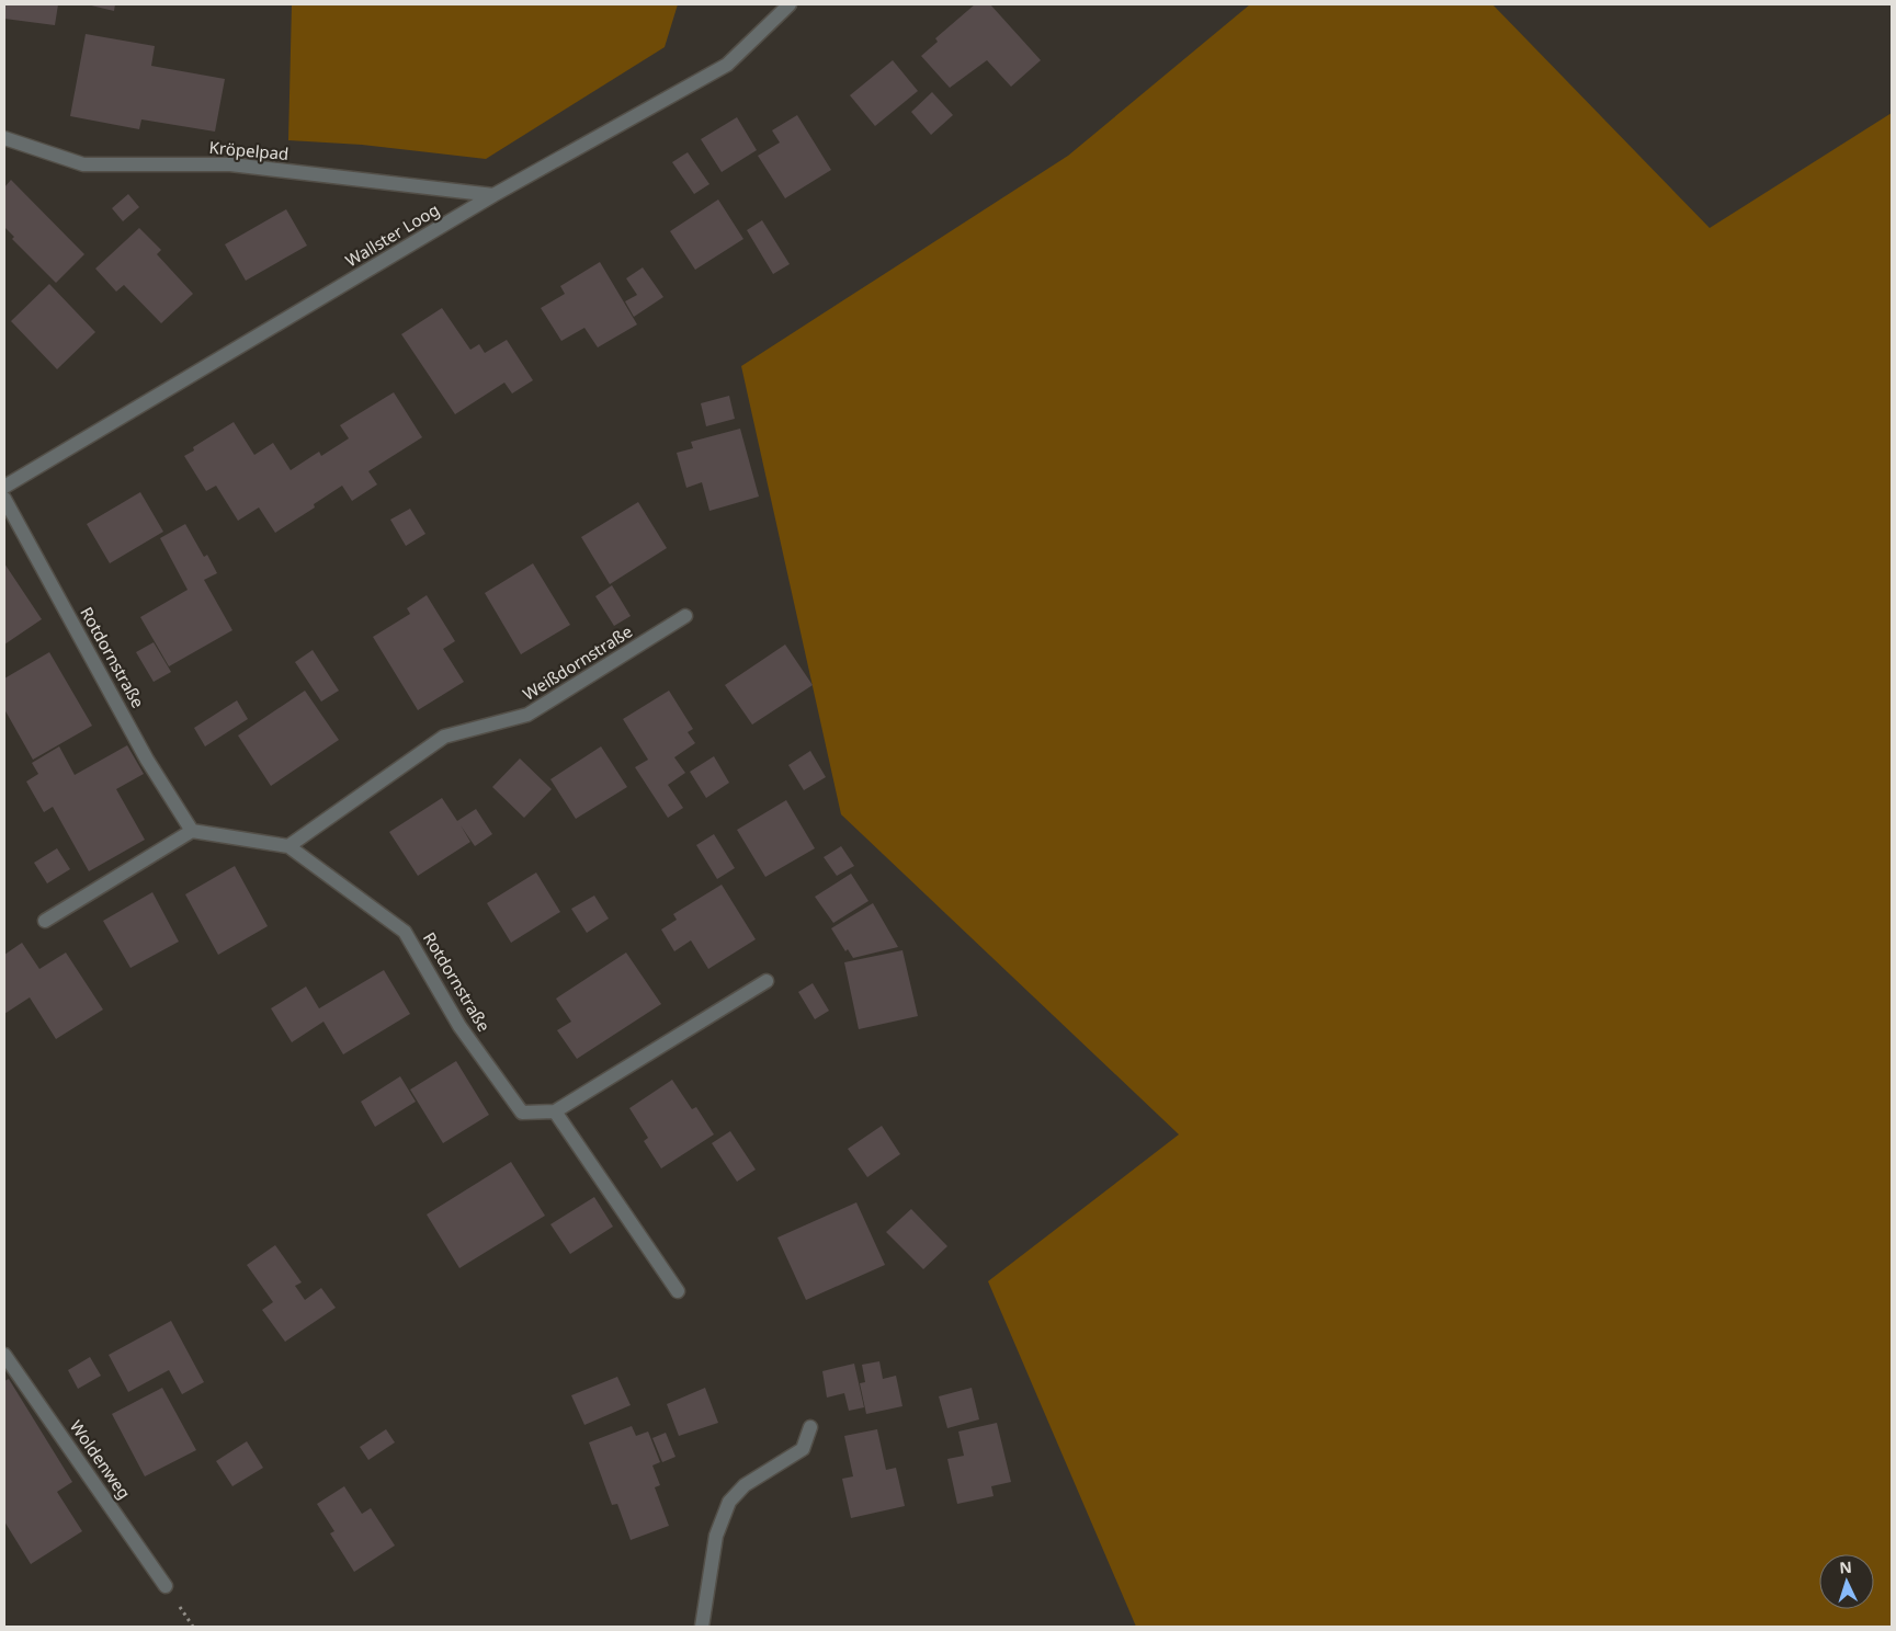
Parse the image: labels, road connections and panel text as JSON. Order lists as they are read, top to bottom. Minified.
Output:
{"streets":{"street":["Kröpelpad","Wallster Loog","Rotdornstraße","Weißdornstraße","Woldenweg"]},"crossings":[["Kröpelpad","Wallster Loog"],["Rotdornstraße","Weißdornstraße"]],"north":"top"}
